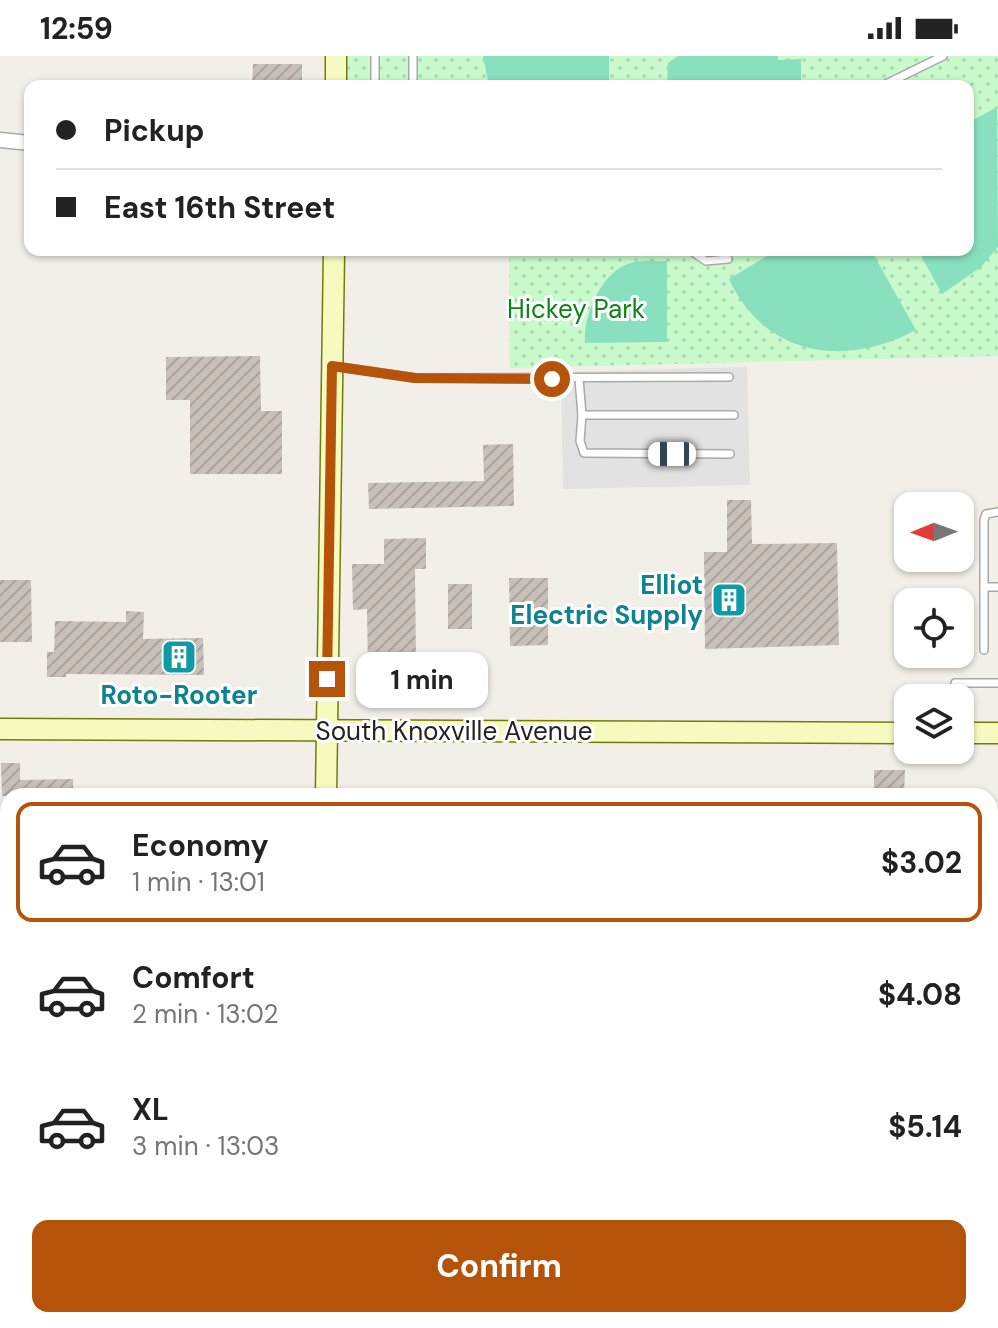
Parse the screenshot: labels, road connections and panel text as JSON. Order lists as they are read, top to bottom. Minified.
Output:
{"streets":{"main road":["South Knoxville Avenue"]},"parks":["Hickey Park"],"places":{"building":["Elliot Electric Supply","Roto-Rooter"]},"north":"left","page":{"status":"12:59","banner":["Pickup","East 16th Street"],"bubble":"1 min","list":[{"name":"Economy","note":"1 min · 13:01","value":"$3.02"},{"name":"Comfort","note":"2 min · 13:02","value":"$4.08"},{"name":"XL","note":"3 min · 13:03","value":"$5.14"}],"buttons":"Confirm"}}
